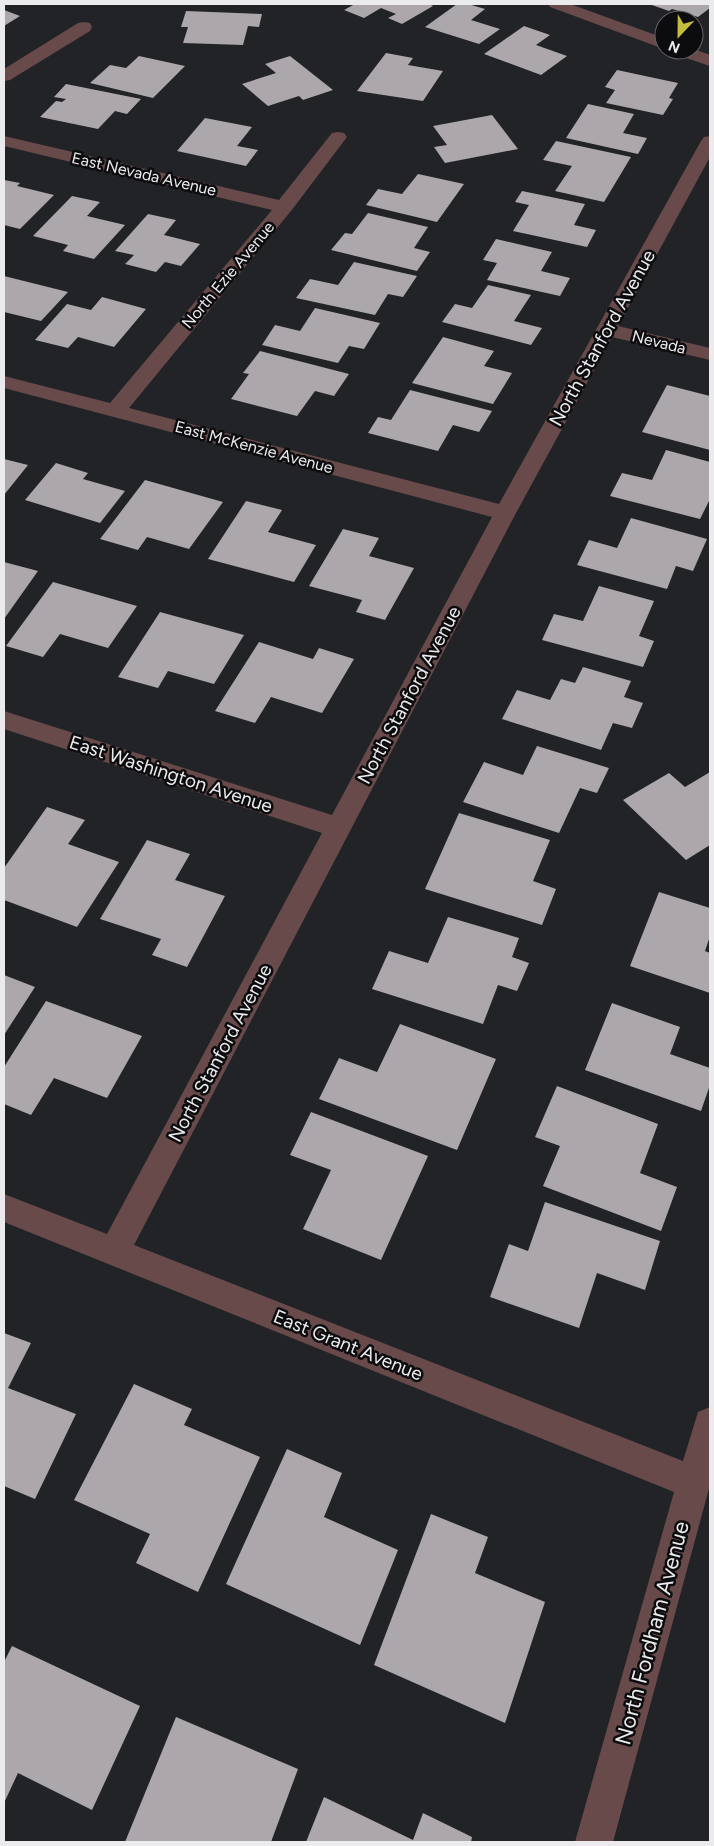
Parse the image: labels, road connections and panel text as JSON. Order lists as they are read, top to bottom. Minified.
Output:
{"streets":{"street":["East Nevada Avenue","North Ezie Avenue","North Stanford Avenue","Nevada","East McKenzie Avenue","East Washington Avenue","East Grant Avenue","North Fordham Avenue"]},"crossings":[["East Nevada Avenue","North Ezie Avenue"],["North Ezie Avenue","East McKenzie Avenue"],["North Stanford Avenue","Nevada"],["North Stanford Avenue","East McKenzie Avenue"],["North Stanford Avenue","East Washington Avenue"],["North Stanford Avenue","East Grant Avenue"],["East Grant Avenue","North Fordham Avenue"]],"north":"bottom"}
